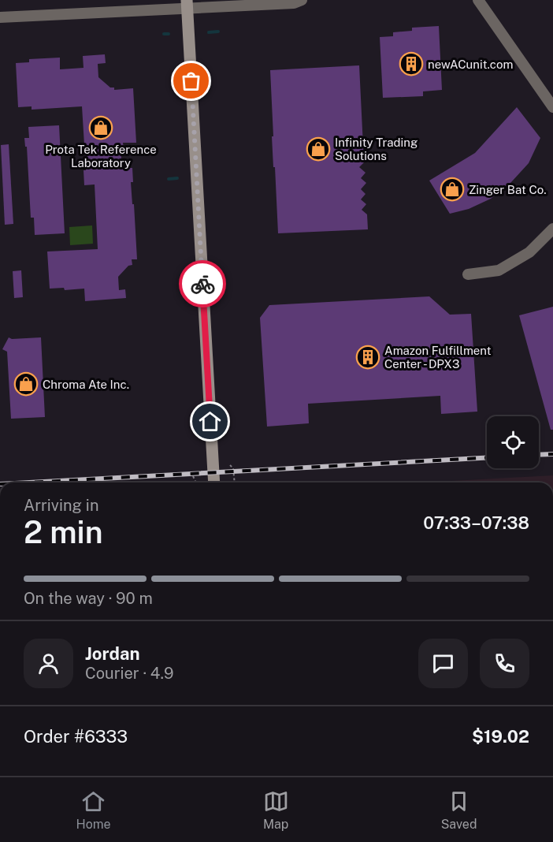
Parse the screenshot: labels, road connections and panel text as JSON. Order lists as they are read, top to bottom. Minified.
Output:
{"places":{"building":["newACunit.com","Amazon Fulfillment Center - DPX3"],"shop":["Prota Tek Reference Laboratory","Infinity Trading Solutions","Zinger Bat Co.","Chroma Ate Inc."]},"page":{"heading":["2 min","Arriving in","07:33–07:38"],"panel":["Jordan","Courier · 4.9","Order #6333","$19.02"],"bar":"On the way · 90 m","tabs":["Home","Map","Saved"]}}
